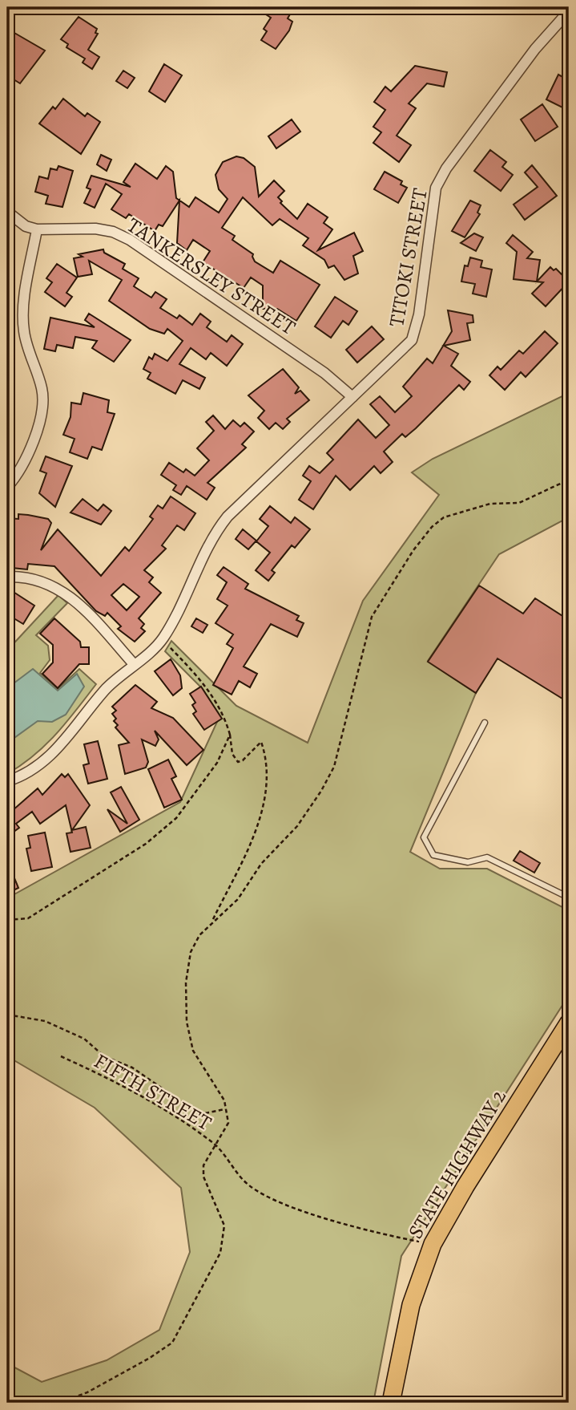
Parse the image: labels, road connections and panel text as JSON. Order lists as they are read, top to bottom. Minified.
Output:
{"streets":{"highway":["STATE HIGHWAY 2"],"street":["TITOKI STREET","TANKERSLEY STREET"],"path":["FIFTH STREET"]},"crossings":[["TITOKI STREET","TANKERSLEY STREET"]]}
